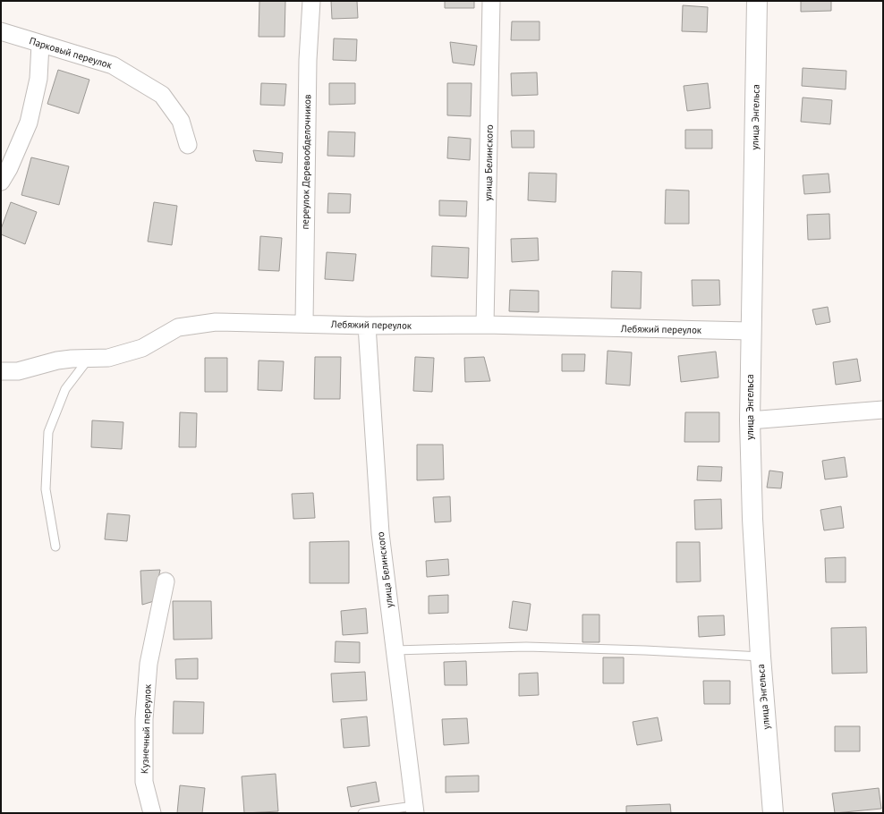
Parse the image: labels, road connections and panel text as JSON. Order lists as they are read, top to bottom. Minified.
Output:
{"streets":{"street":["Парковый переулок","улица Энгельса","переулок Деревообделочников","улица Белинского","Лебяжий переулок","Кузнечный переулок"]},"crossings":[["улица Энгельса","Лебяжий переулок"],["переулок Деревообделочников","Лебяжий переулок"],["улица Белинского","Лебяжий переулок"]]}
